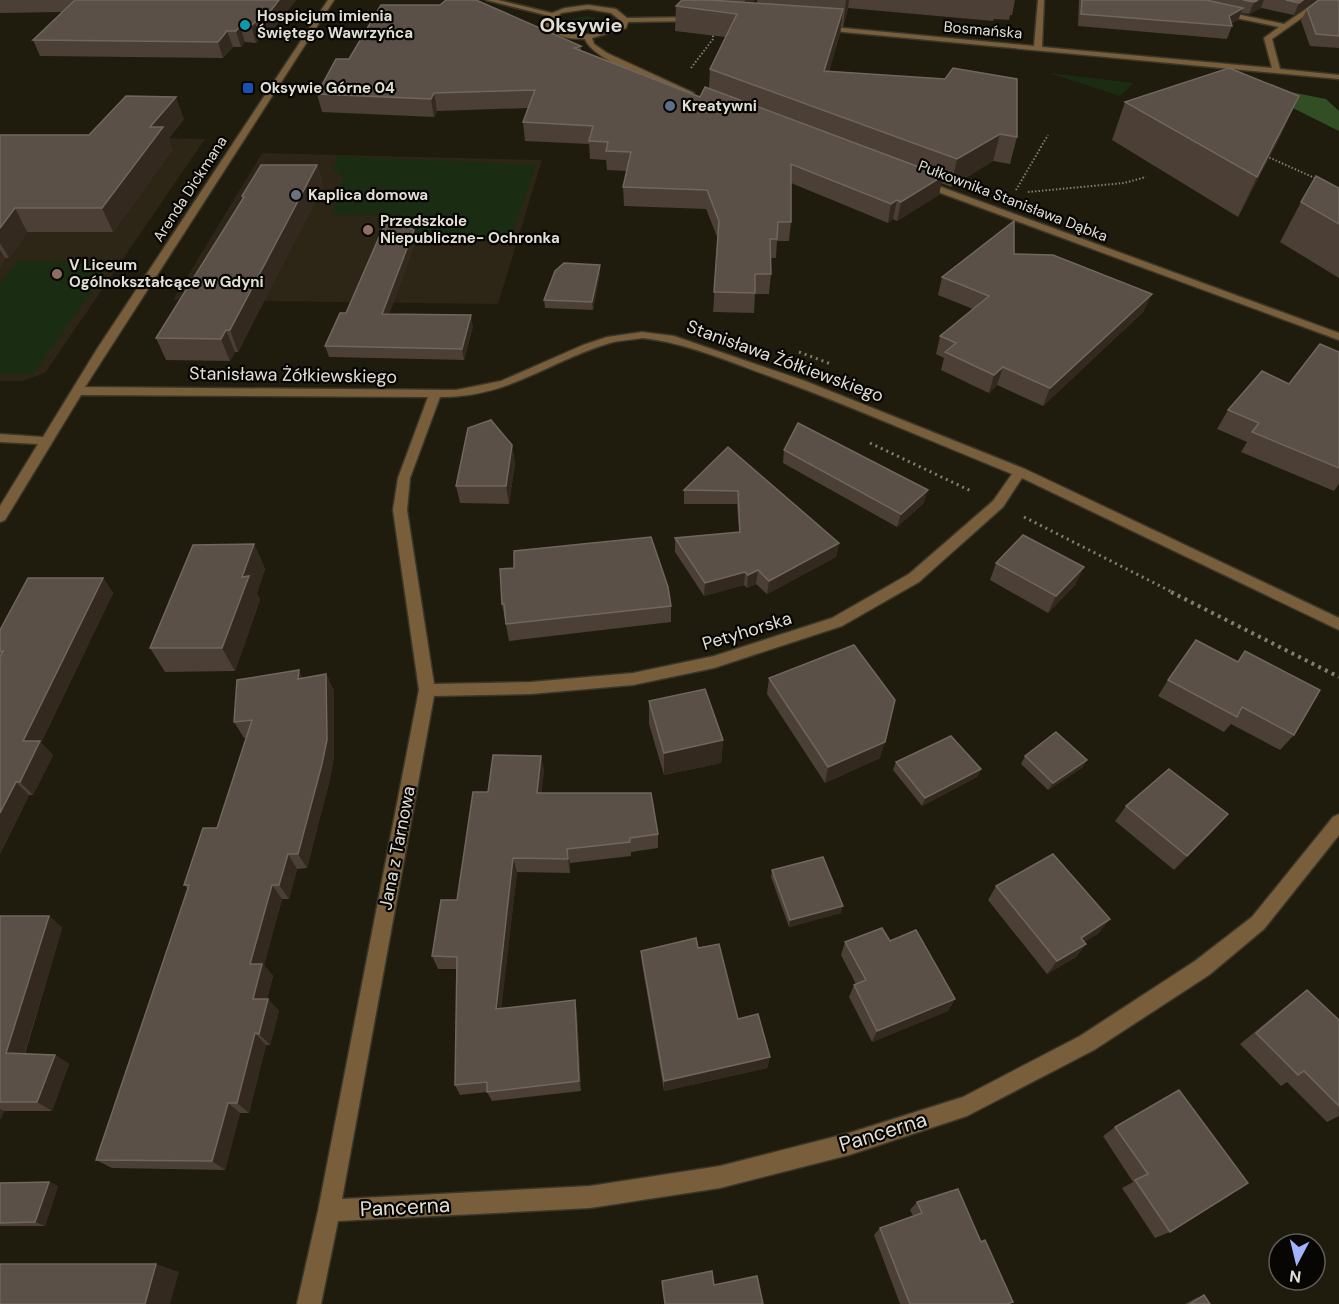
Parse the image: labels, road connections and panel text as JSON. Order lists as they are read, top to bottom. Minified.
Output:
{"streets":{"street":["Bosmańska","Arenda Dickmana","Pułkownika Stanisława Dąbka","Stanisława Żółkiewskiego","Petyhorska","Jana z Tarnowa","Pancerna"]},"crossings":[["Arenda Dickmana","Stanisława Żółkiewskiego"],["Stanisława Żółkiewskiego","Petyhorska"],["Stanisława Żółkiewskiego","Jana z Tarnowa"],["Petyhorska","Jana z Tarnowa"],["Jana z Tarnowa","Pancerna"]],"districts":["Oksywie"],"places":{"other":["Hospicjum imienia Świętego Wawrzyńca","Kreatywni","Kaplica domowa","Przedszkole Niepubliczne- Ochronka","V Liceum Ogólnokształcące w Gdyni"],"transit":["Oksywie Górne 04"]},"north":"bottom"}
